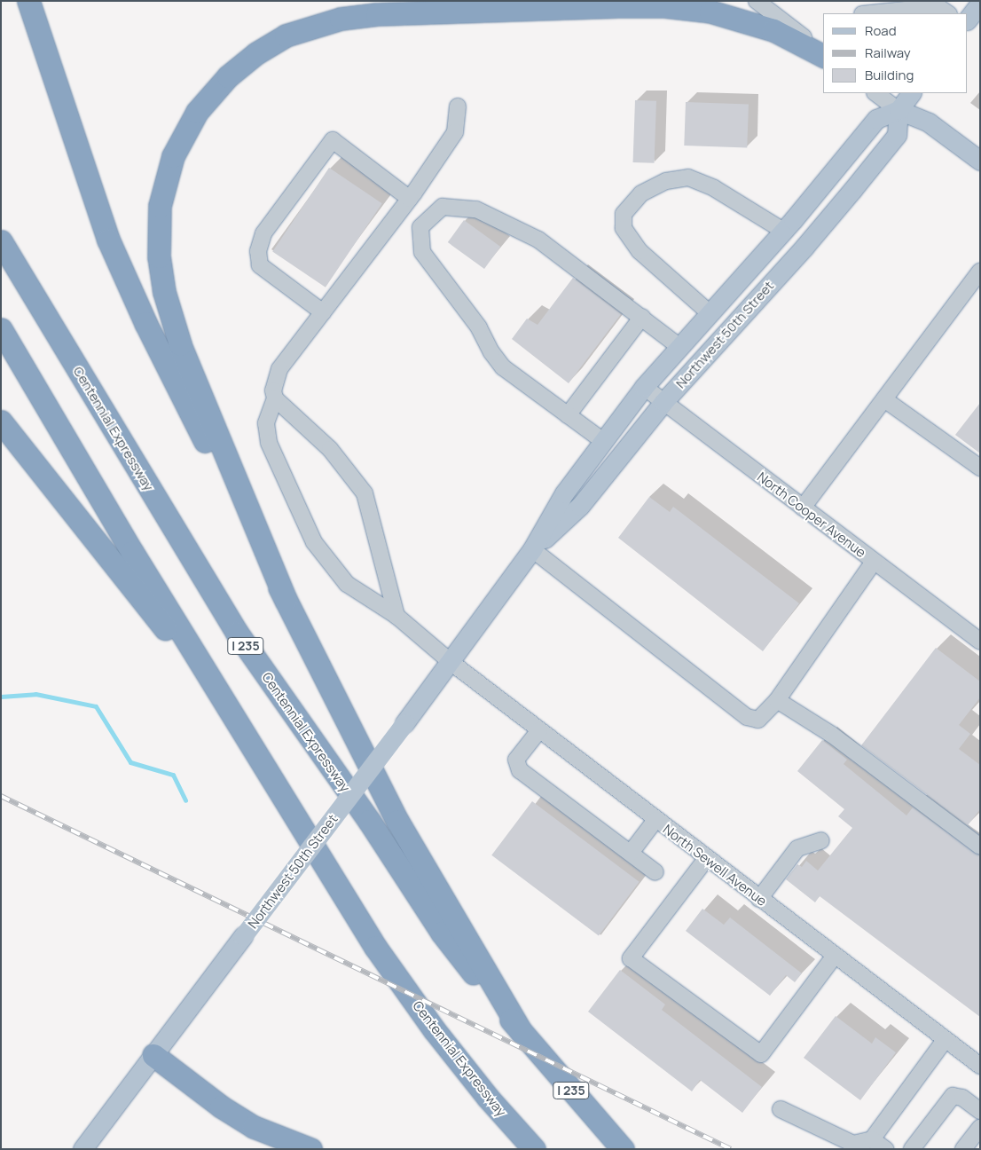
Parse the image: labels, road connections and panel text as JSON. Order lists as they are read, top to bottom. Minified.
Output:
{"streets":{"highway":["Centennial Expressway","I 235"],"main road":["Northwest 50th Street"],"street":["North Cooper Avenue","North Sewell Avenue"]},"crossings":[["Northwest 50th Street","North Cooper Avenue"],["Northwest 50th Street","North Sewell Avenue"]],"legend":["Road","Railway","Building"]}
